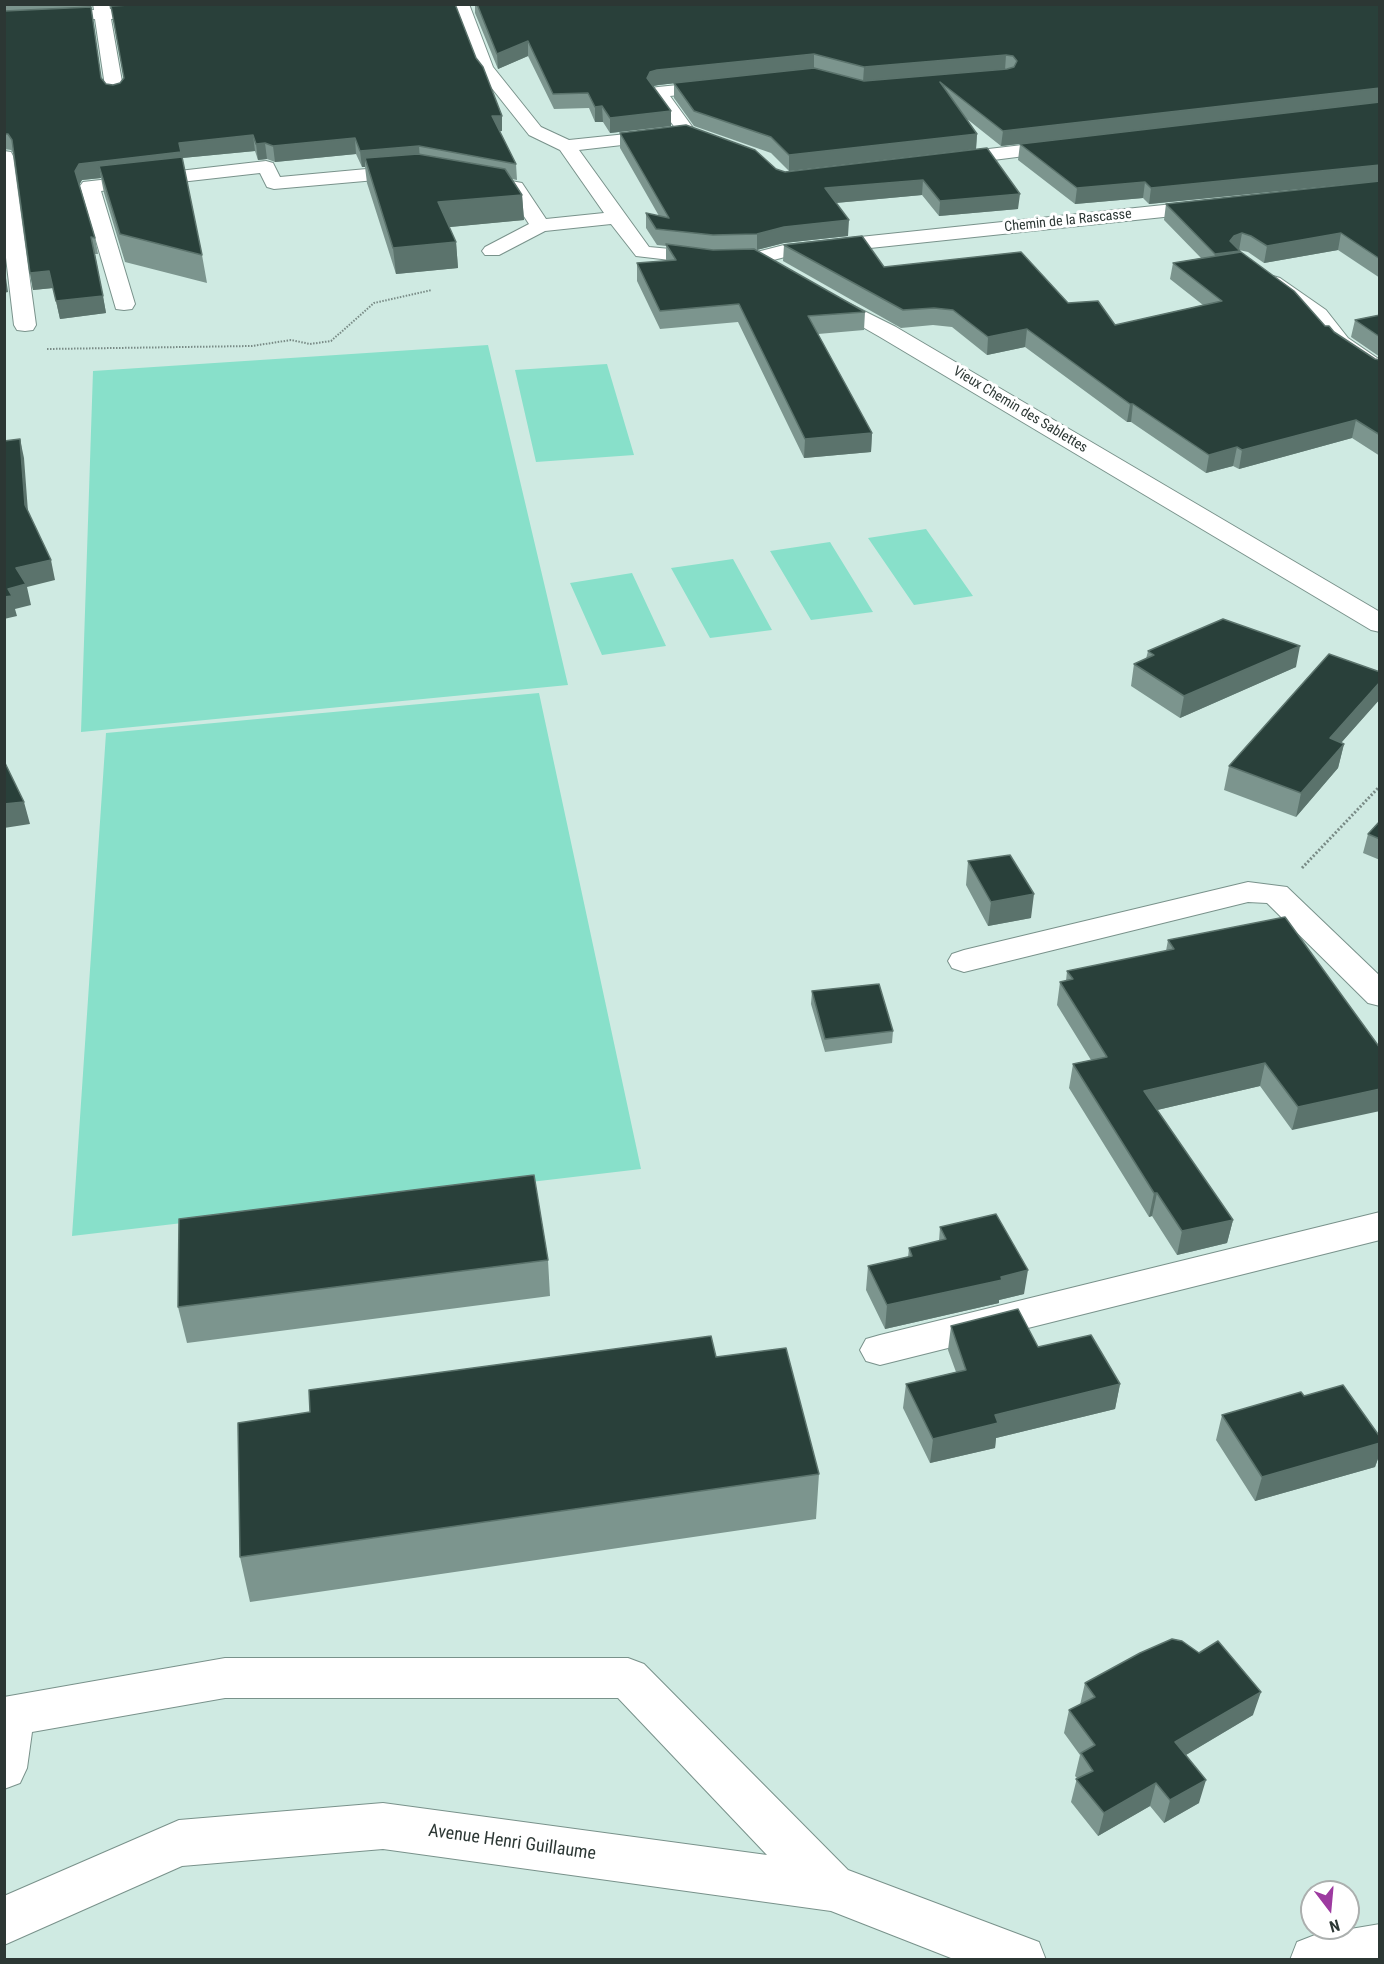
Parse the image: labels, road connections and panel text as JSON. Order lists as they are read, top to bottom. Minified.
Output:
{"streets":{"street":["Chemin de la Rascasse","Vieux Chemin des Sablettes","Avenue Henri Guillaume"]},"north":"bottom"}
